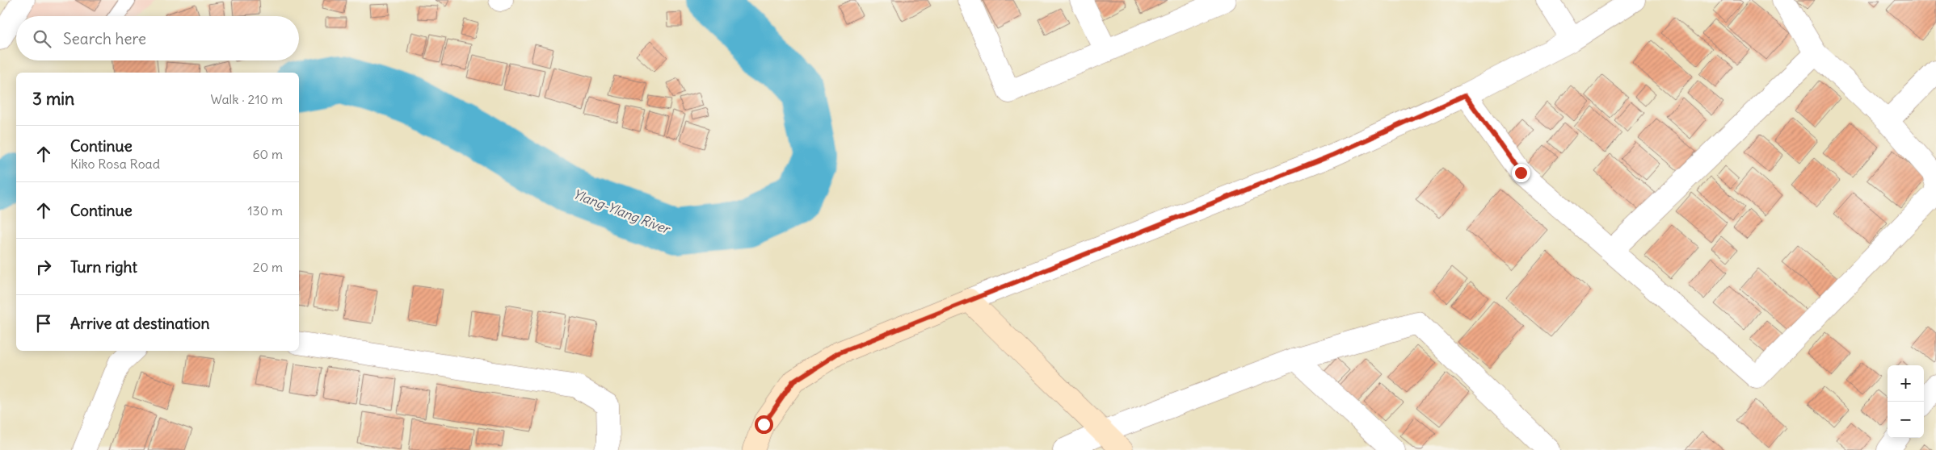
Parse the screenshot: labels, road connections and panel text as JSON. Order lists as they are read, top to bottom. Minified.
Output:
{"water":["Ylang-Ylang River"],"page":{"search":"Search here","heading":["3 min","Walk · 210 m"],"list":[["Continue","Kiko Rosa Road","60 m"],["Continue","130 m"],["Turn right","20 m"],"Arrive at destination"],"map_buttons":["+","−"]}}
